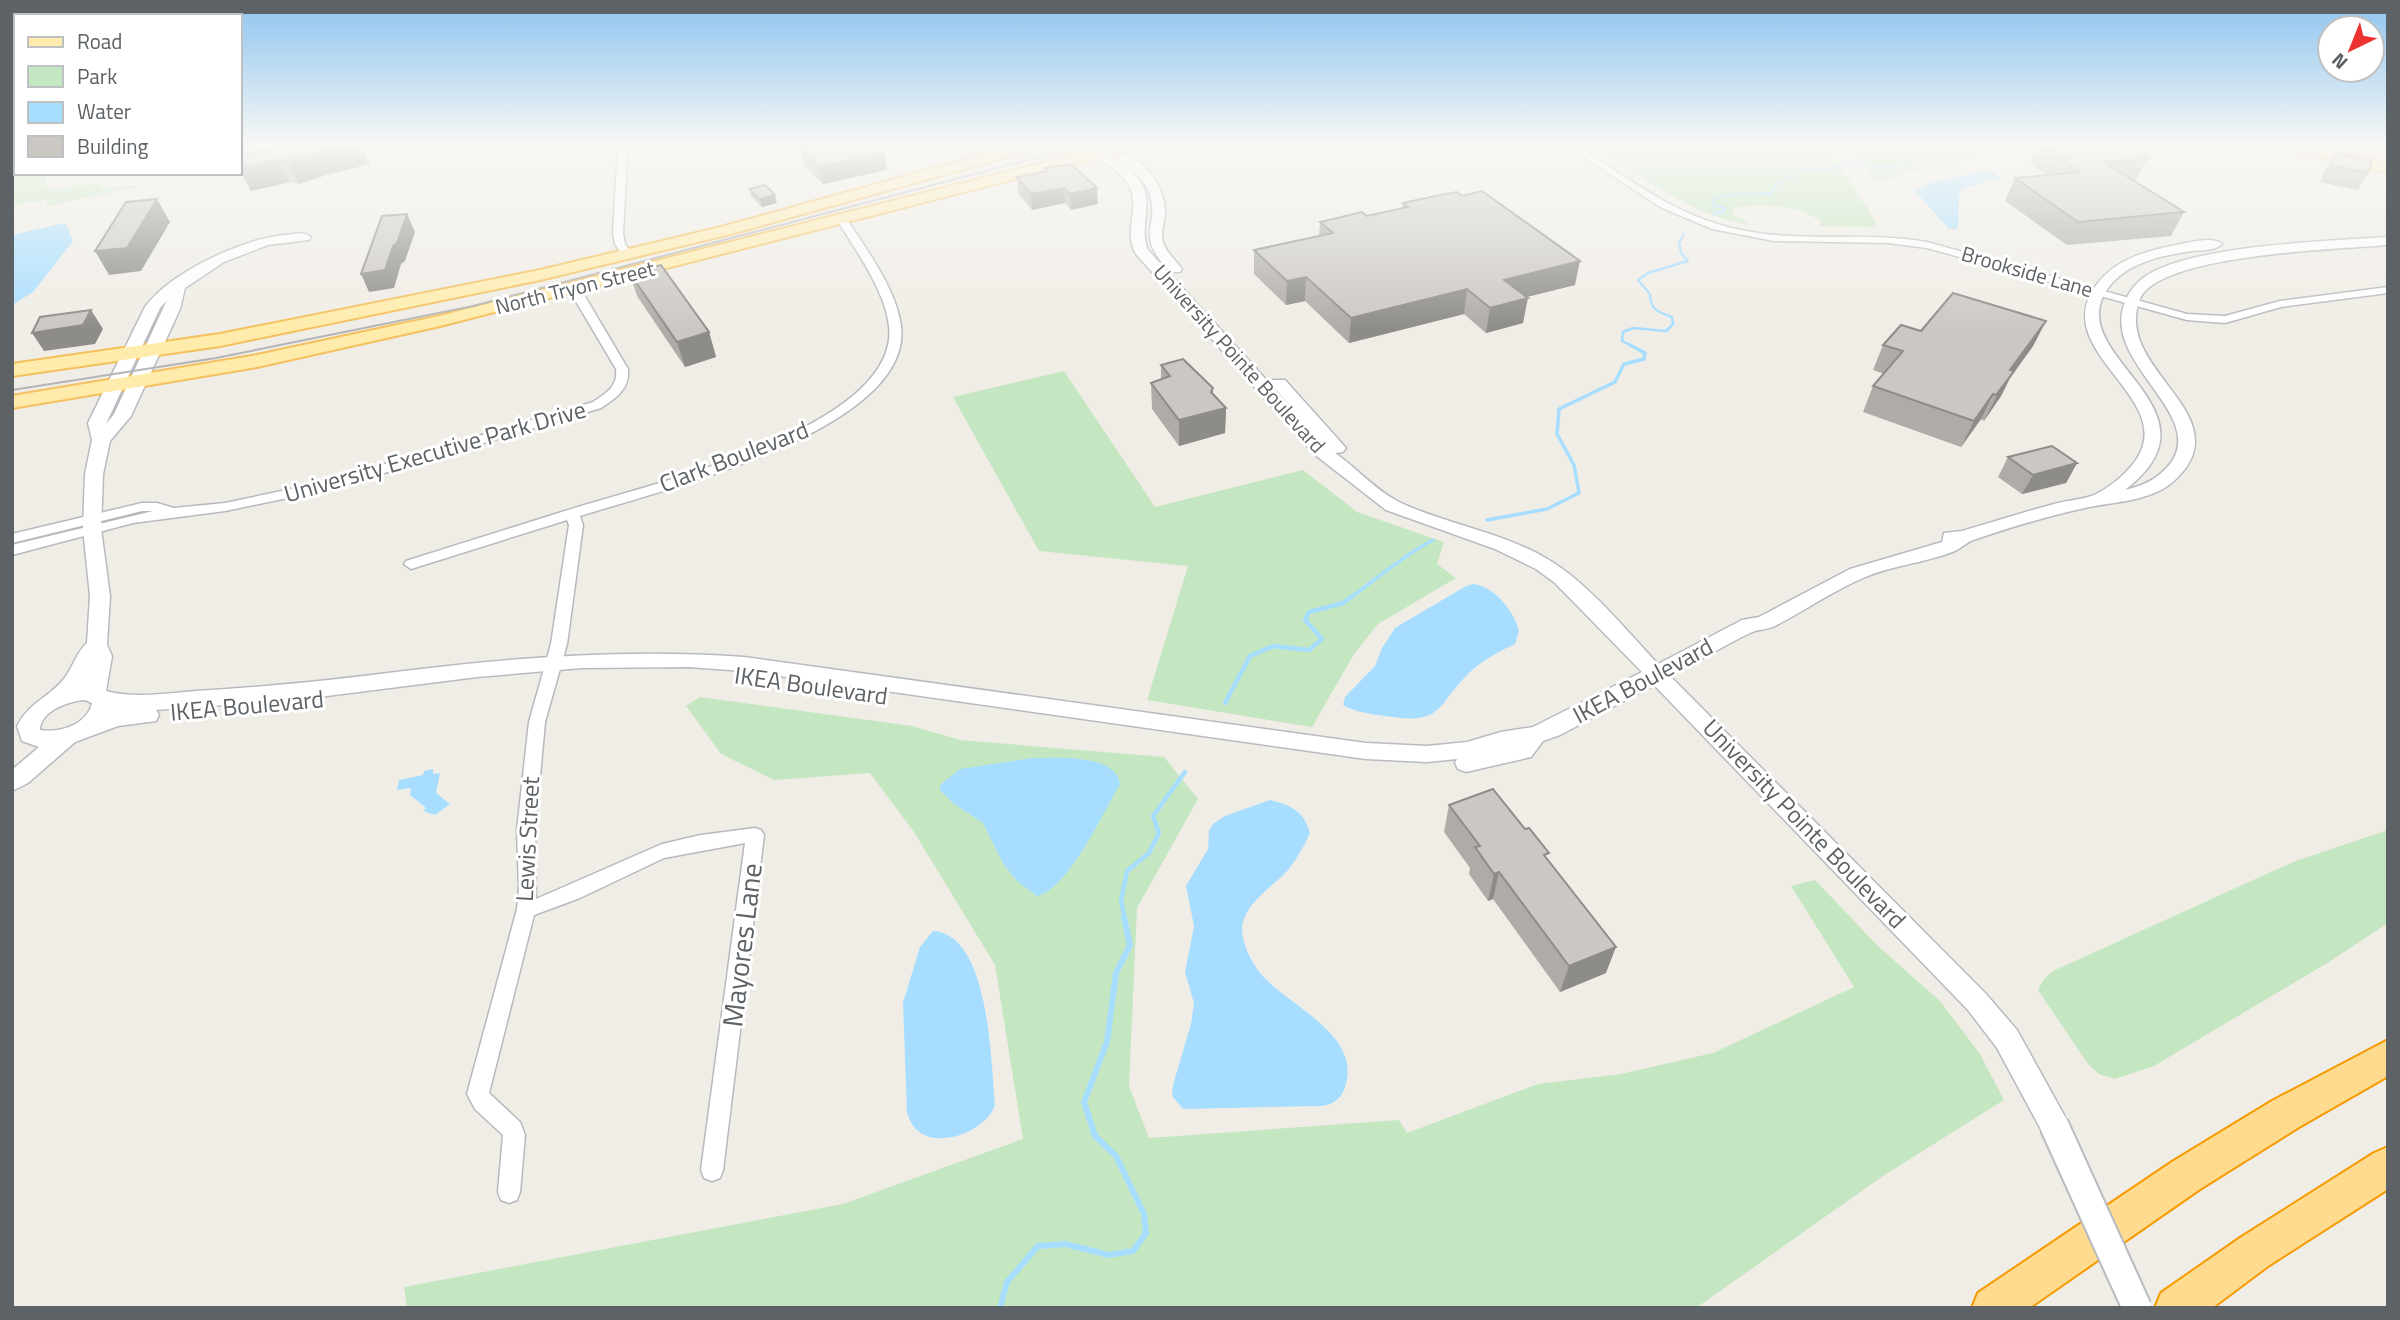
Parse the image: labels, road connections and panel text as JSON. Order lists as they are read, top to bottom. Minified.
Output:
{"streets":{"main road":["North Tryon Street"],"street":["Brookside Lane","University Pointe Boulevard","University Executive Park Drive","Clark Boulevard","IKEA Boulevard","Lewis Street","Mayores Lane"]},"crossings":[["North Tryon Street","University Executive Park Drive"],["North Tryon Street","Clark Boulevard"],["University Pointe Boulevard","IKEA Boulevard"],["Clark Boulevard","Lewis Street"],["IKEA Boulevard","Lewis Street"],["Lewis Street","Mayores Lane"]],"legend":["Road","Park","Water","Building"],"north":"bottom left"}
